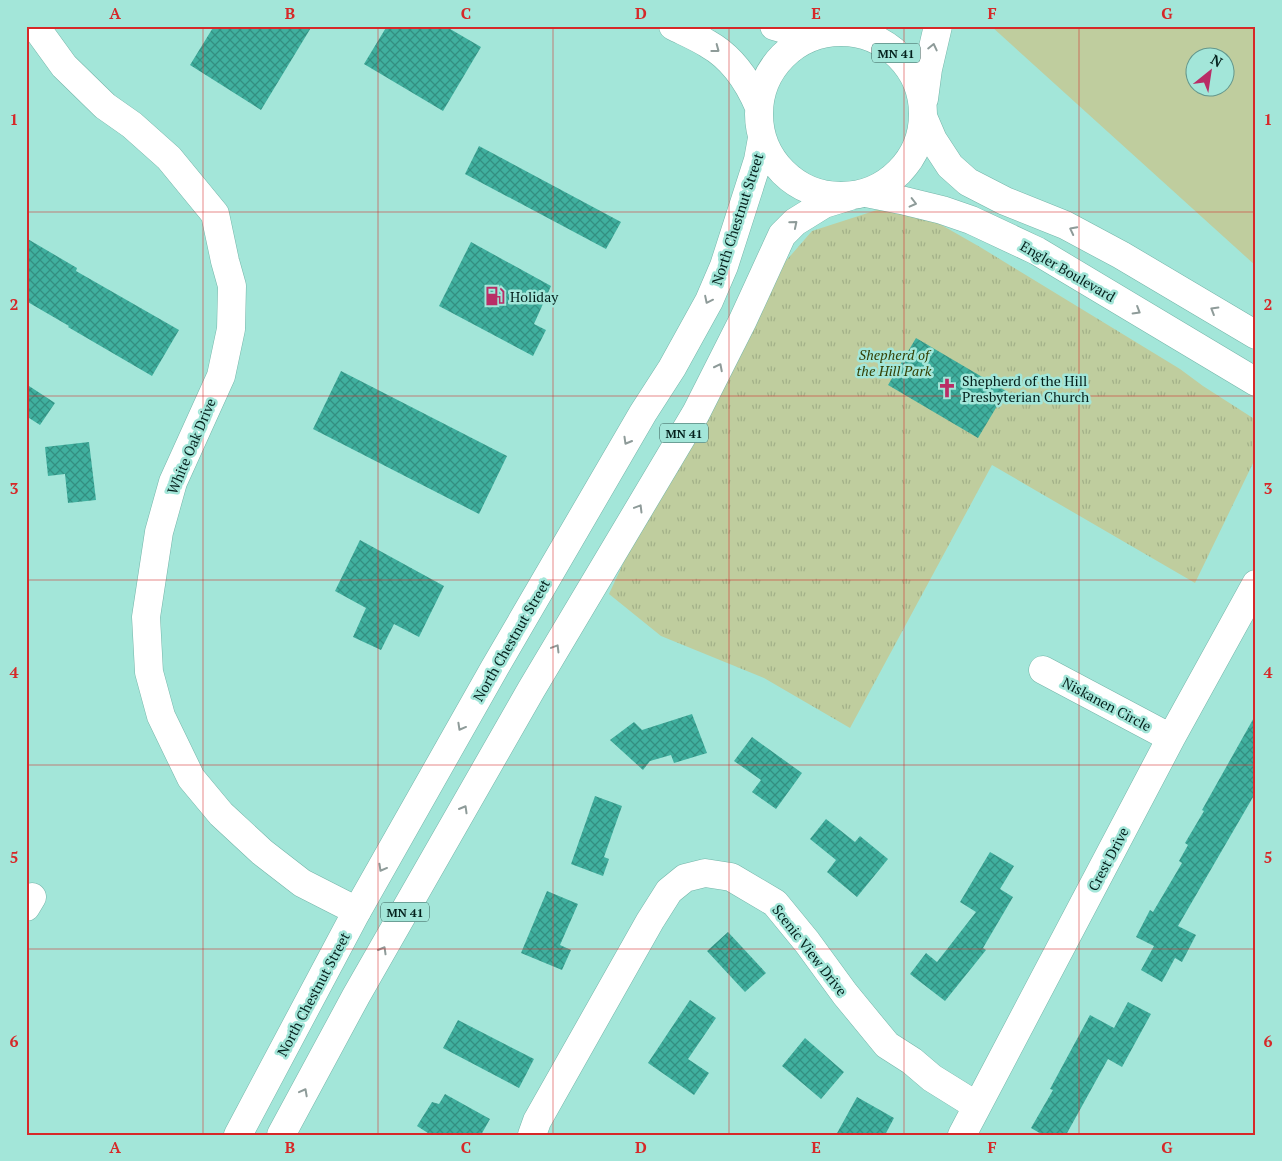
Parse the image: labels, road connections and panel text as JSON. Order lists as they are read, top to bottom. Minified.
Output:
{"streets":{"main road":["MN 41","North Chestnut Street","Engler Boulevard","White Oak Drive","Niskanen Circle","Crest Drive","Scenic View Drive"]},"crossings":[["MN 41","North Chestnut Street"],["MN 41","Engler Boulevard"],["North Chestnut Street","Engler Boulevard"],["North Chestnut Street","White Oak Drive"],["Niskanen Circle","Crest Drive"],["Crest Drive","Scenic View Drive"]],"parks":["Shepherd of the Hill Park"],"places":{"fuel station":["Holiday"],"church":["Shepherd of the Hill Presbyterian Church"]},"north":"top right","grid":{"columns":["A","B","C","D","E","F","G"],"rows":["1","2","3","4","5","6"]}}
